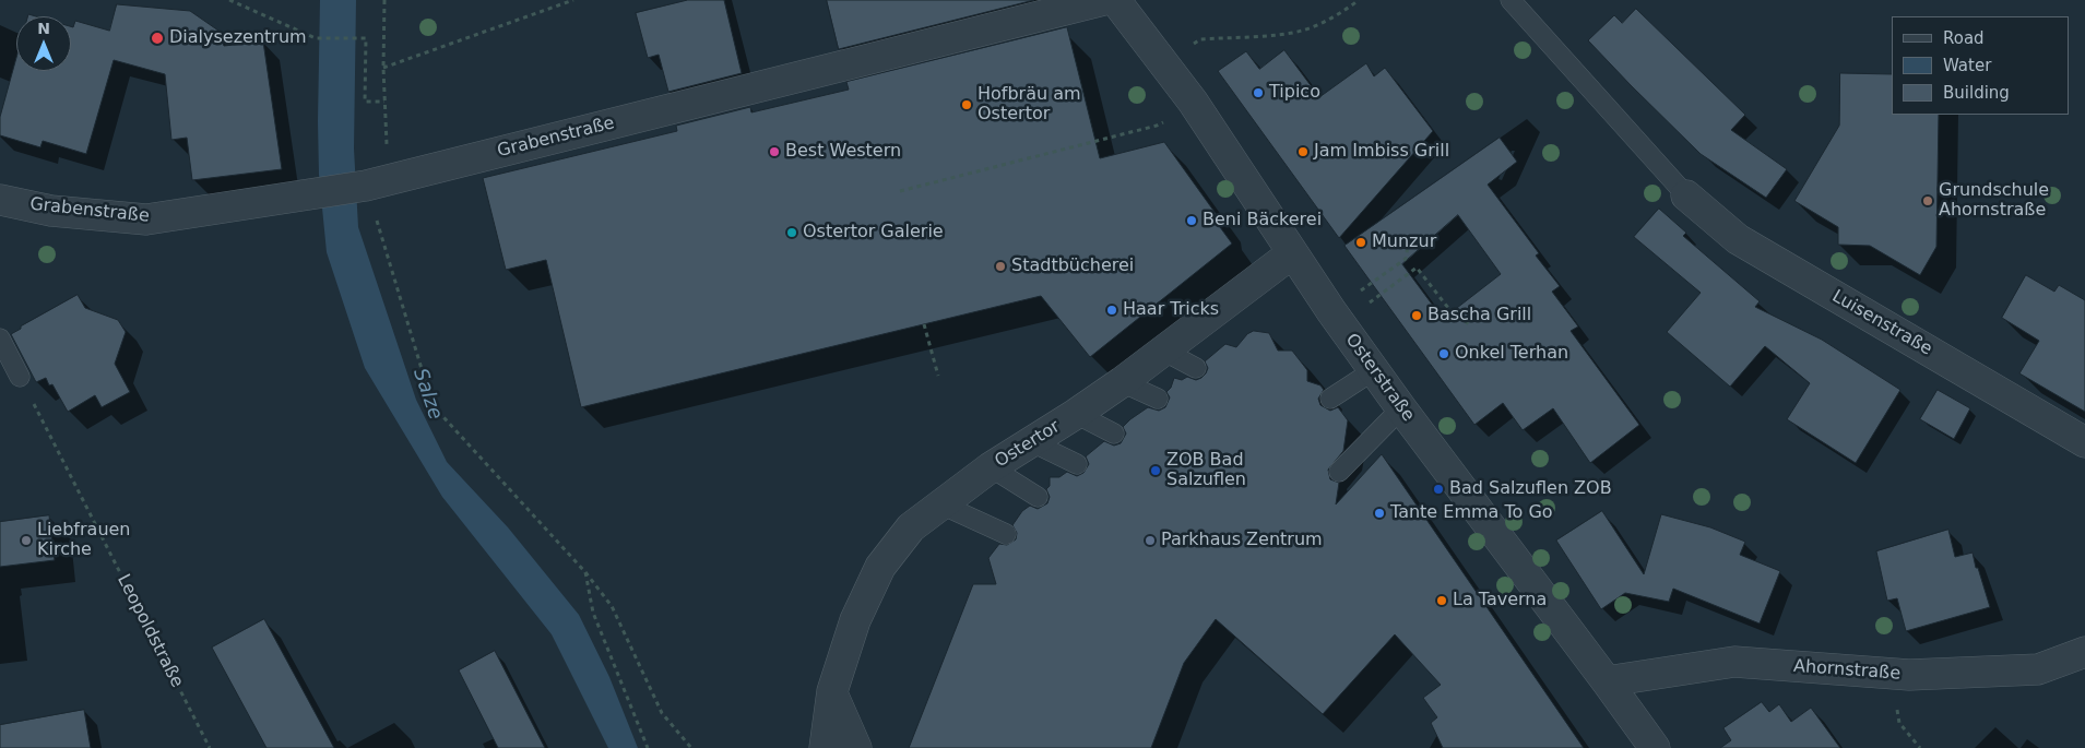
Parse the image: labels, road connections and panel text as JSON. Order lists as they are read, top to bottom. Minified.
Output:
{"streets":{"street":["Grabenstraße","Luisenstraße","Osterstraße","Ostertor","Ahornstraße"],"path":["Leopoldstraße"]},"crossings":[["Osterstraße","Ostertor"],["Osterstraße","Ahornstraße"]],"water":["Salze"],"places":["Dialysezentrum","Tipico","Hofbräu am Ostertor","Best Western","Jam Imbiss Grill","Grundschule Ahornstraße","Beni Bäckerei","Ostertor Galerie","Munzur","Stadtbücherei","Haar Tricks","Bascha Grill","Onkel Terhan","ZOB Bad Salzuflen","Bad Salzuflen ZOB","Tante Emma To Go","Liebfrauen Kirche","Parkhaus Zentrum","La Taverna"],"legend":["Road","Water","Building"],"north":"top"}
